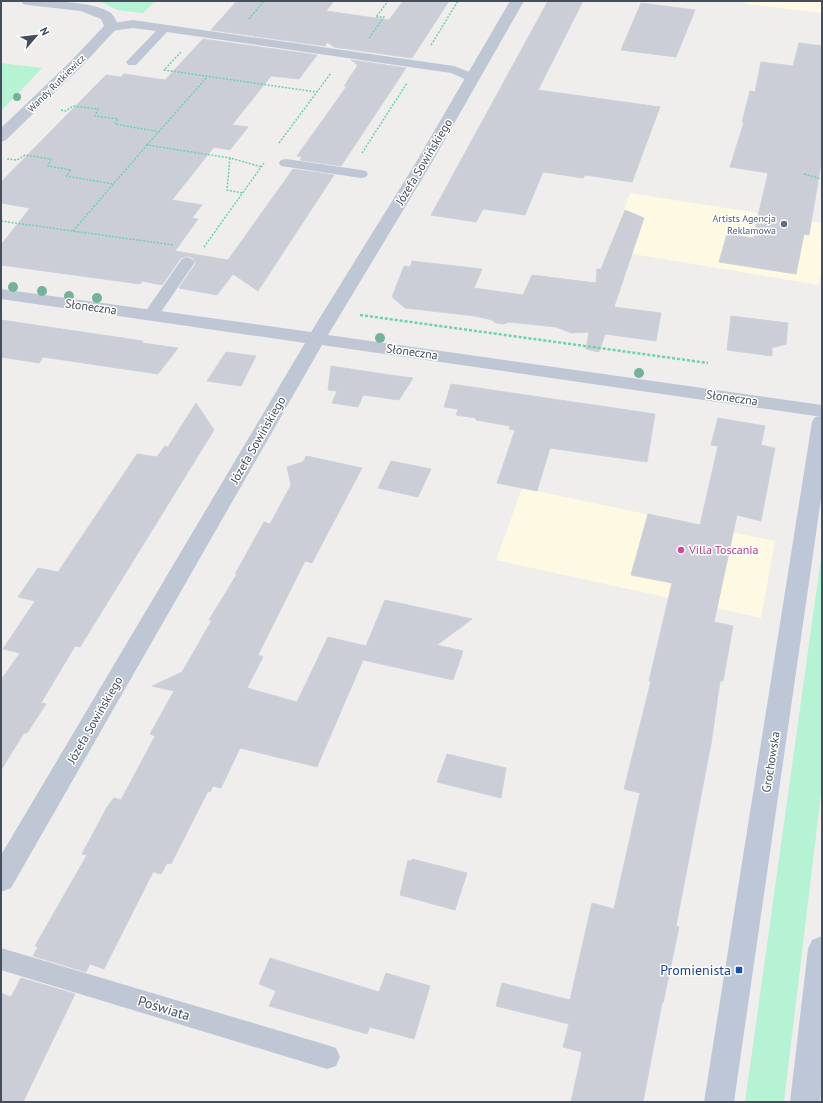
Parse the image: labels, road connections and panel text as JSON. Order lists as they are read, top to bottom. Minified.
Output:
{"streets":{"street":["Wandy Rutkiewicz","Józefa Sowińskiego","Słoneczna","Grochowska"],"lane":["Poświata"]},"crossings":[["Józefa Sowińskiego","Słoneczna"]],"places":{"other":["Artists Agencja Reklamowa","Villa Toscania"],"transit":["Promienista"]},"north":"top right"}
